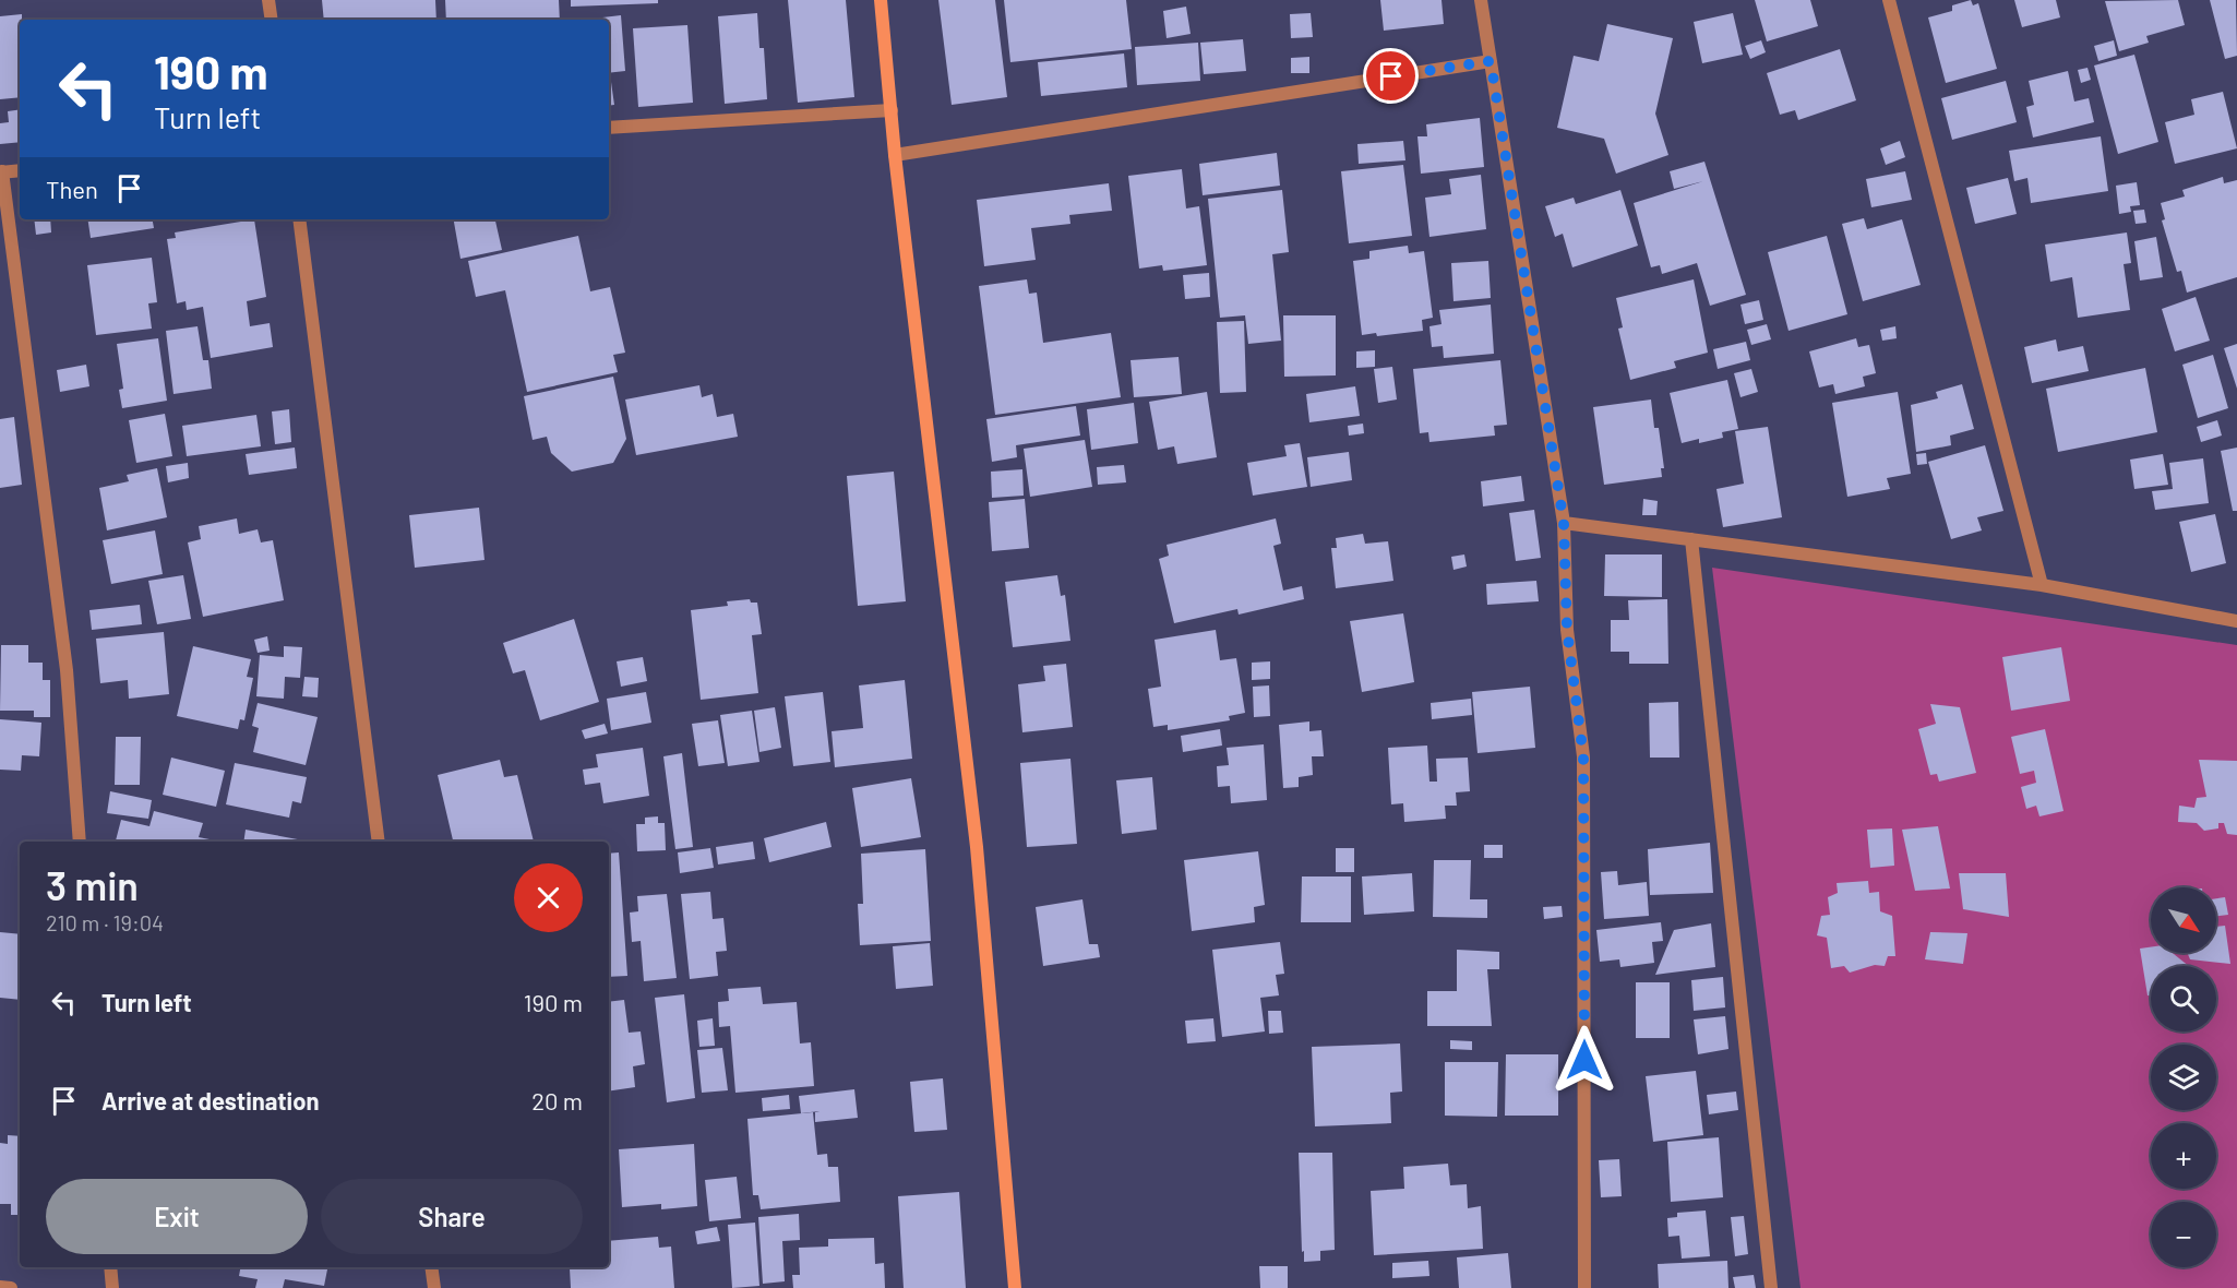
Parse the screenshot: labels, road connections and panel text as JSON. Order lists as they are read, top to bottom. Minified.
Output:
{"north":"bottom right","page":{"turn":["190 m","Turn left"],"then":"Then","heading":["3 min","210 m · 19:04"],"map_buttons":["+","−"],"list":[{"name":"Turn left","value":"190 m"},{"name":"Arrive at destination","value":"20 m"}],"buttons":["Exit","Share"]}}
